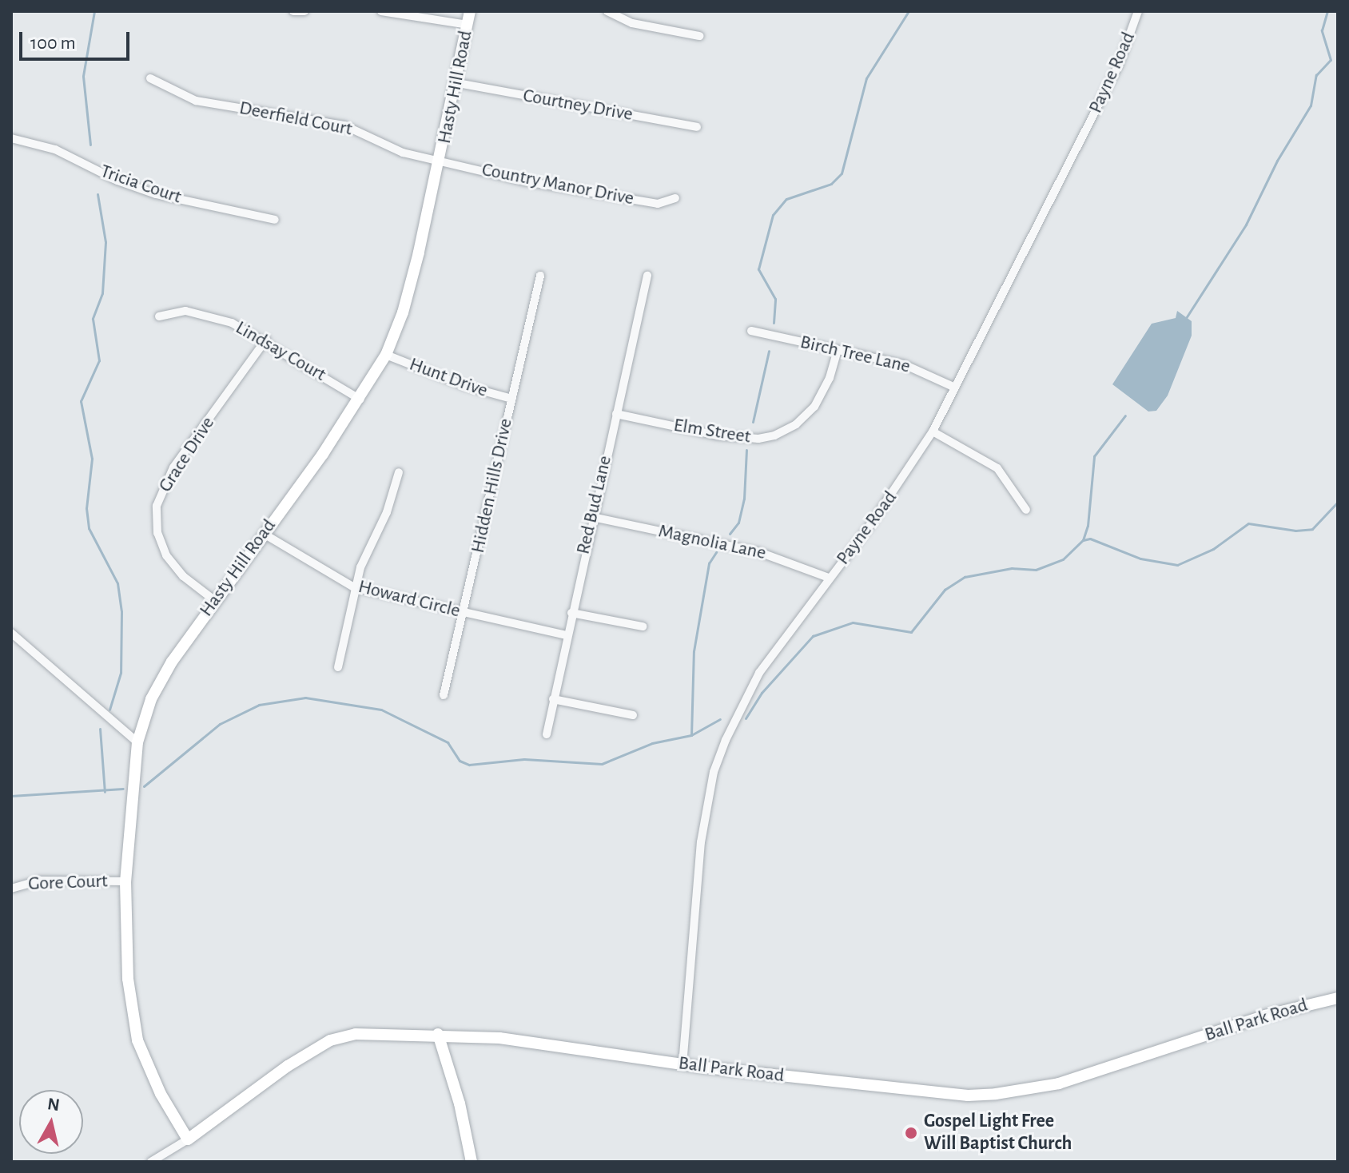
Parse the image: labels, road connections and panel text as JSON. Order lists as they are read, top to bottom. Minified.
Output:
{"streets":{"street":["Payne Road","Hasty Hill Road","Courtney Drive","Deerfield Court","Tricia Court","Country Manor Drive","Lindsay Court","Birch Tree Lane","Hunt Drive","Elm Street","Grace Drive","Hidden Hills Drive","Red Bud Lane","Magnolia Lane","Howard Circle","Gore Court","Ball Park Road"]},"crossings":[["Payne Road","Birch Tree Lane"],["Payne Road","Magnolia Lane"],["Payne Road","Ball Park Road"],["Hasty Hill Road","Courtney Drive"],["Hasty Hill Road","Deerfield Court"],["Hasty Hill Road","Country Manor Drive"],["Hasty Hill Road","Lindsay Court"],["Hasty Hill Road","Hunt Drive"],["Hasty Hill Road","Grace Drive"],["Hasty Hill Road","Howard Circle"],["Hasty Hill Road","Gore Court"],["Hasty Hill Road","Ball Park Road"],["Deerfield Court","Country Manor Drive"],["Lindsay Court","Grace Drive"],["Birch Tree Lane","Elm Street"],["Hunt Drive","Hidden Hills Drive"],["Elm Street","Red Bud Lane"],["Hidden Hills Drive","Howard Circle"],["Red Bud Lane","Magnolia Lane"],["Red Bud Lane","Howard Circle"]],"places":["Gospel Light Free Will Baptist Church"],"scale_bar":"100 m","north":"top"}
